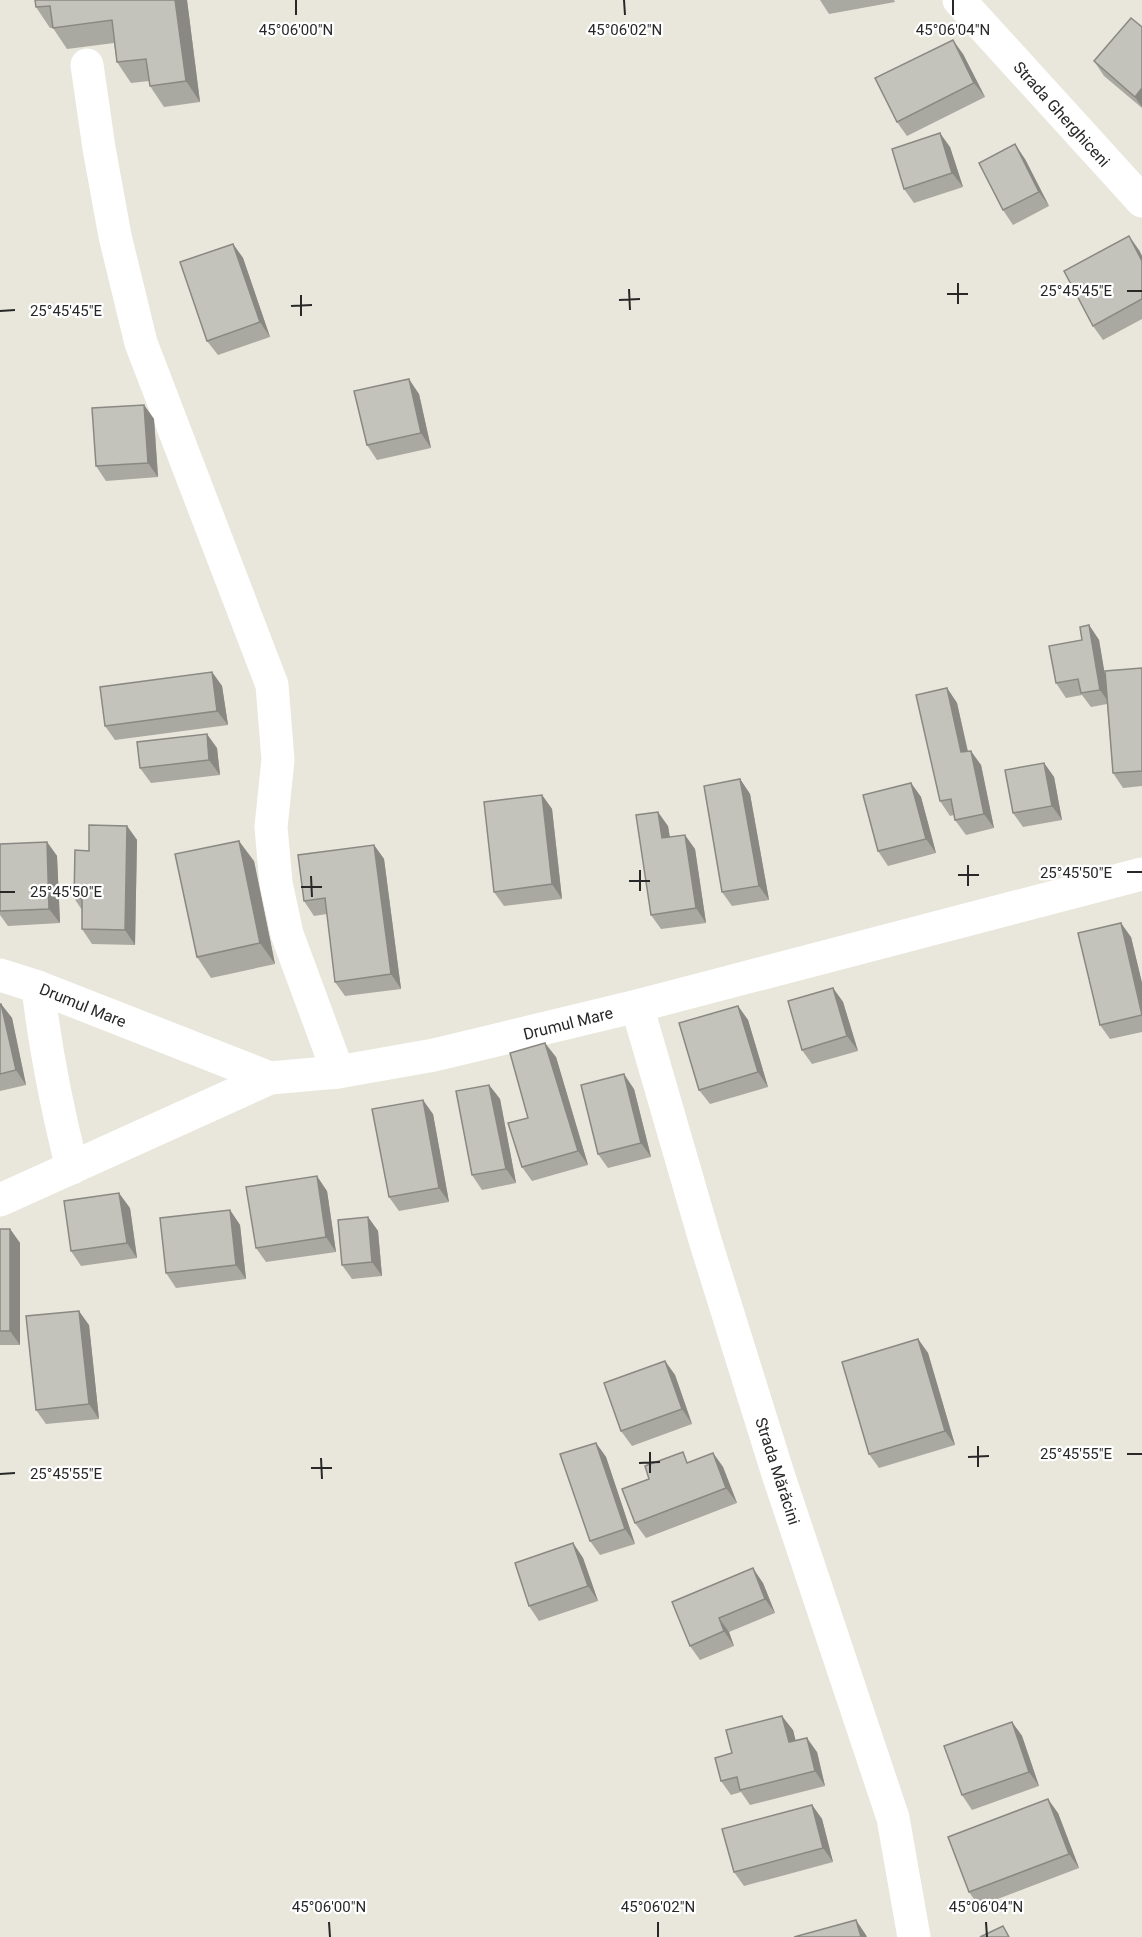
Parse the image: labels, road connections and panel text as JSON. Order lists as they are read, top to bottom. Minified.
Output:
{"streets":{"street":["Strada Gherghiceni","Drumul Mare","Strada Mărăcini"]},"crossings":[["Drumul Mare","Strada Mărăcini"]],"coordinates":["45°06'00\"N","45°06'02\"N","45°06'04\"N","25°45'45\"E","25°45'50\"E","25°45'55\"E"]}
